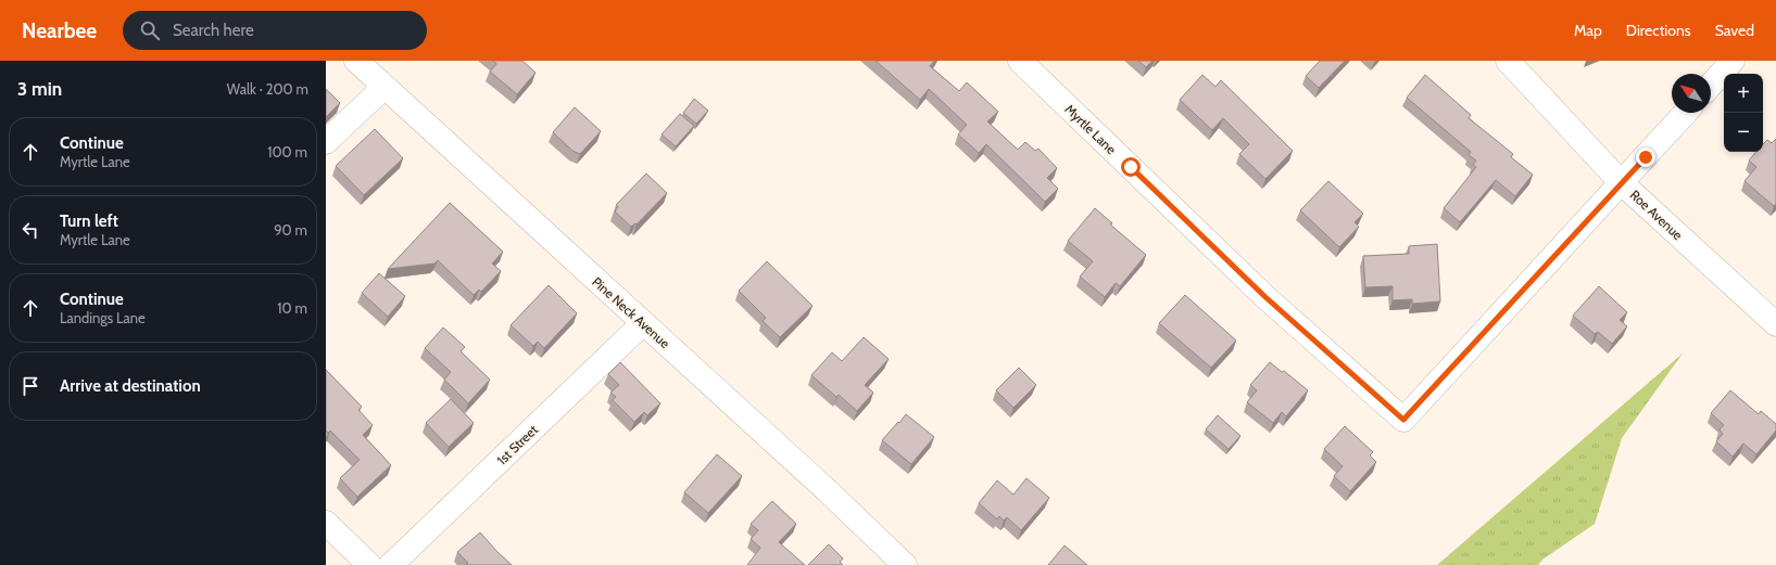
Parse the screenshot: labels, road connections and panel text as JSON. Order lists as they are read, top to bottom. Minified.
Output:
{"streets":{"street":["Myrtle Lane","Roe Avenue","Pine Neck Avenue","1st Street"]},"crossings":[["Myrtle Lane","Roe Avenue"],["Pine Neck Avenue","1st Street"]],"north":"top left","page":{"header":"Nearbee","search":"Search here","nav":["Map","Directions","Saved"],"heading":["3 min","Walk · 200 m"],"map_buttons":["+","−"],"list":[["Continue","Myrtle Lane","100 m"],["Turn left","Myrtle Lane","90 m"],["Continue","Landings Lane","10 m"],"Arrive at destination"]}}
